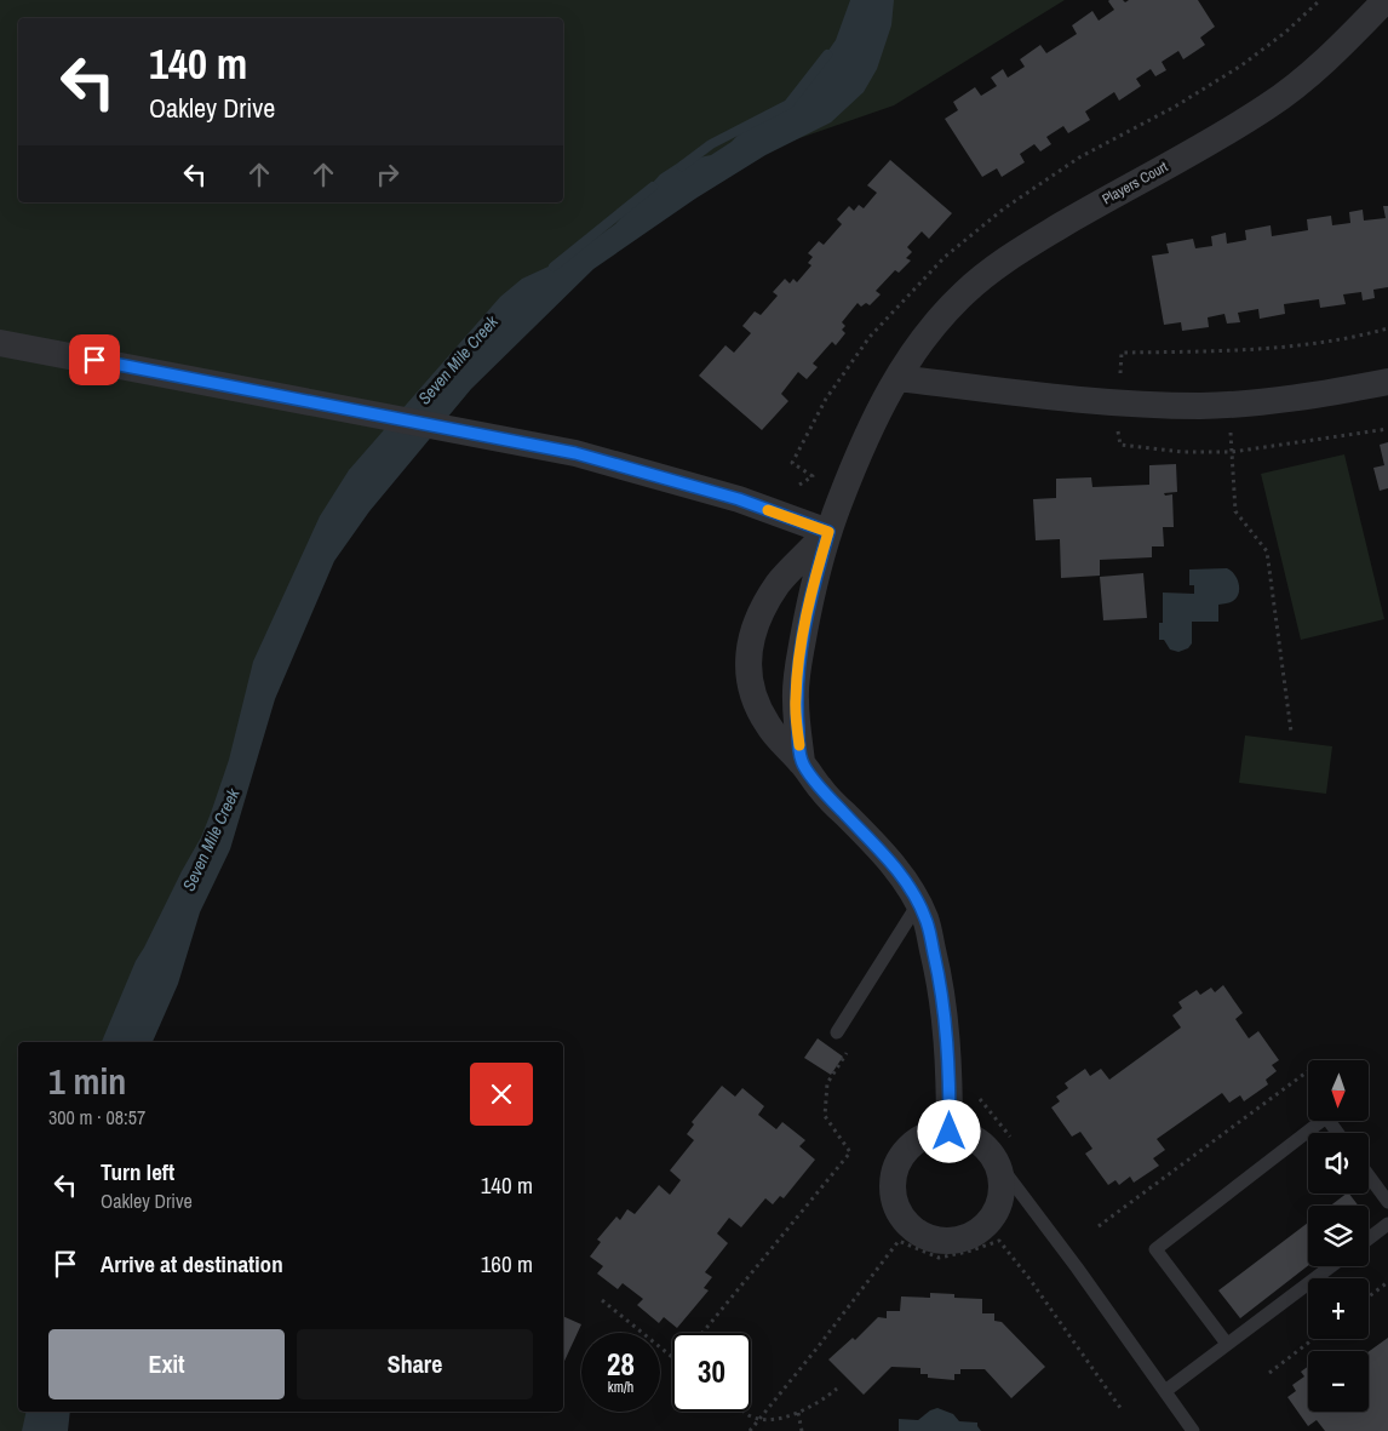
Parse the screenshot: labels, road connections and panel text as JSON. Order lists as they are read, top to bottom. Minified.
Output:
{"streets":{"street":["Players Court"]},"water":["Seven Mile Creek"],"north":"bottom","page":{"turn":["140 m","Oakley Drive"],"heading":["1 min","300 m · 08:57"],"map_buttons":["+","−"],"list":[{"name":"Turn left","note":"Oakley Drive","value":"140 m"},{"name":"Arrive at destination","value":"160 m"}],"buttons":["Exit","Share"],"speed":"28 km/h","limit":"30"}}
